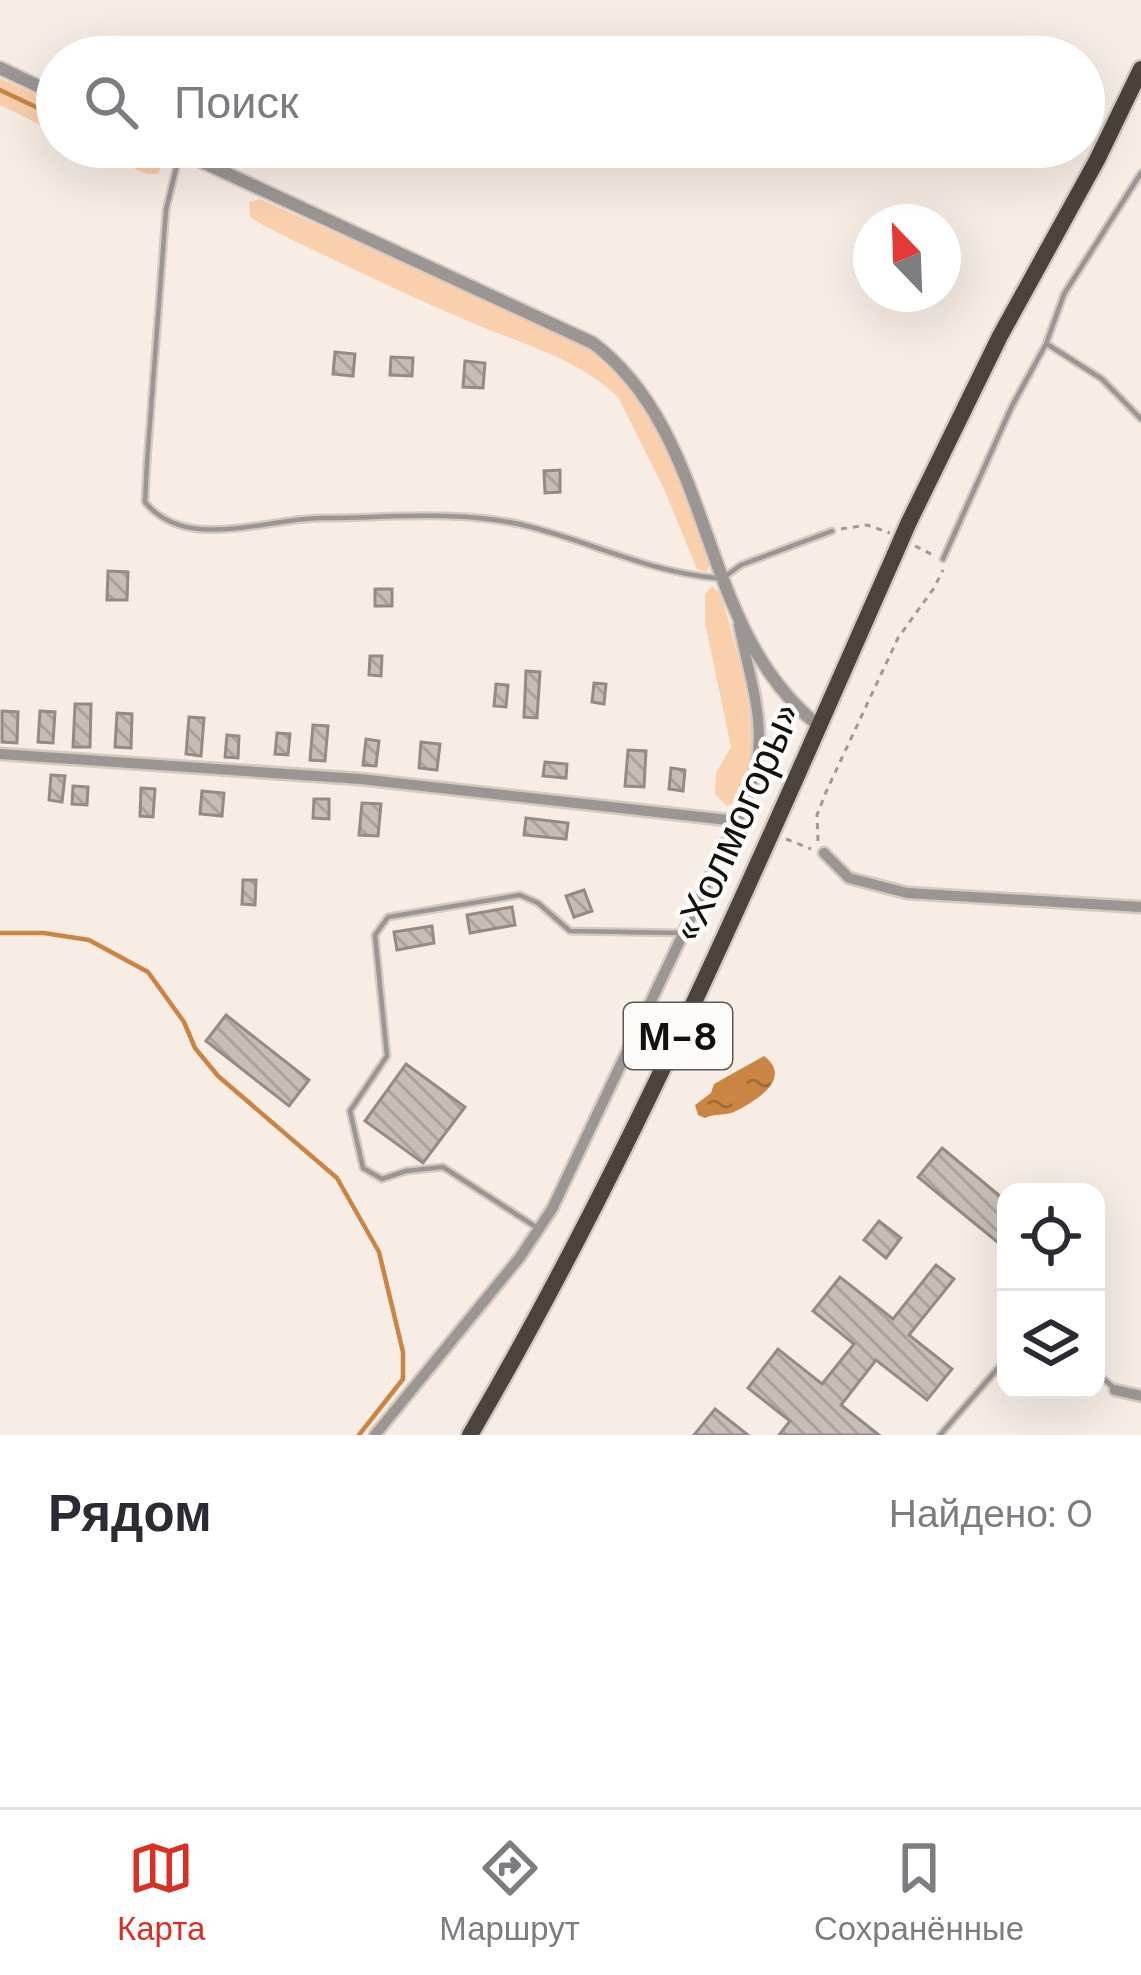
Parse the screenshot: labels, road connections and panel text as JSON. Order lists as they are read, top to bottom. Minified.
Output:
{"streets":{"highway":["«Холмогоры»","М-8"]},"north":"top left","page":{"search":"Поиск","heading":["Рядом","Найдено: 0"],"nav":["Карта","Маршрут","Сохранённые"]}}
